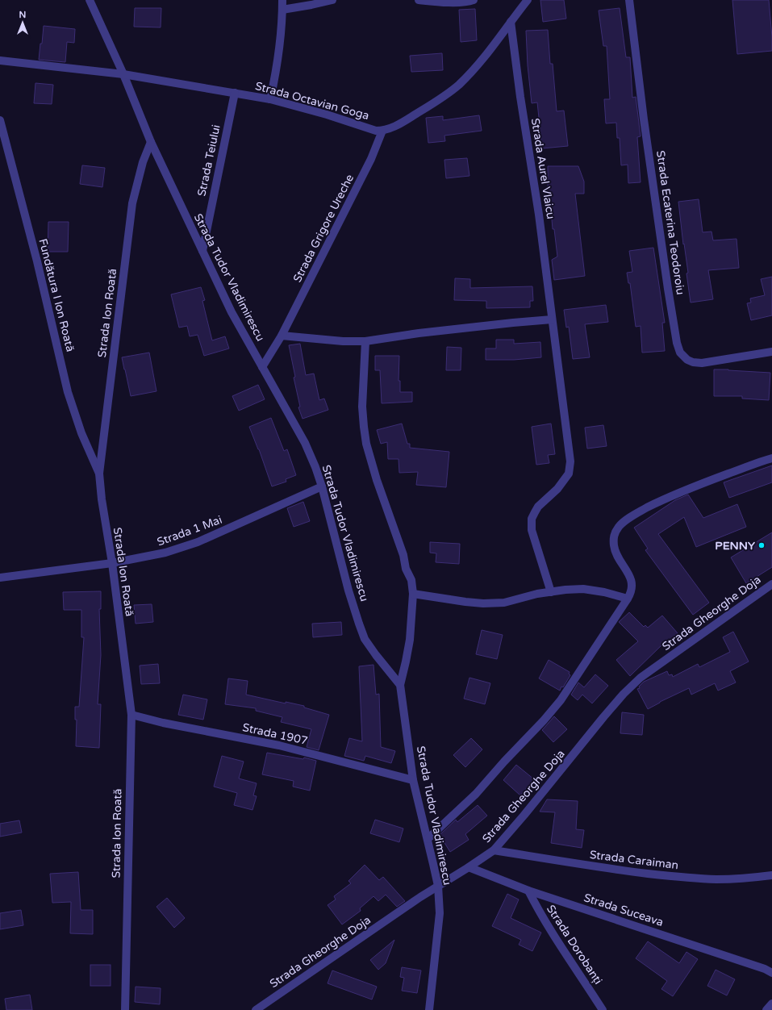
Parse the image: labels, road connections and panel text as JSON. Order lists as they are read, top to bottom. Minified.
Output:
{"streets":{"street":["Strada Octavian Goga","Strada Teiului","Strada Aurel Vlaicu","Strada Ecaterina Teodoroiu","Strada Grigore Ureche","Strada Tudor Vladimirescu","Fundătura I Ion Roată","Strada Ion Roată","Strada 1 Mai","Strada Gheorghe Doja","Strada 1907","Strada Caraiman","Strada Suceava","Strada Dorobanți"]},"crossings":[["Strada Octavian Goga","Strada Teiului"],["Strada Octavian Goga","Strada Aurel Vlaicu"],["Strada Octavian Goga","Strada Grigore Ureche"],["Strada Octavian Goga","Strada Tudor Vladimirescu"],["Strada Teiului","Strada Tudor Vladimirescu"],["Strada Grigore Ureche","Strada Tudor Vladimirescu"],["Strada Tudor Vladimirescu","Strada Ion Roată"],["Strada Tudor Vladimirescu","Strada 1 Mai"],["Strada Tudor Vladimirescu","Strada Gheorghe Doja"],["Strada Tudor Vladimirescu","Strada 1907"],["Fundătura I Ion Roată","Strada Ion Roată"],["Strada Ion Roată","Strada 1 Mai"],["Strada Ion Roată","Strada 1907"],["Strada Gheorghe Doja","Strada Caraiman"],["Strada Gheorghe Doja","Strada Suceava"],["Strada Suceava","Strada Dorobanți"]],"places":["PENNY"],"north":"top"}
